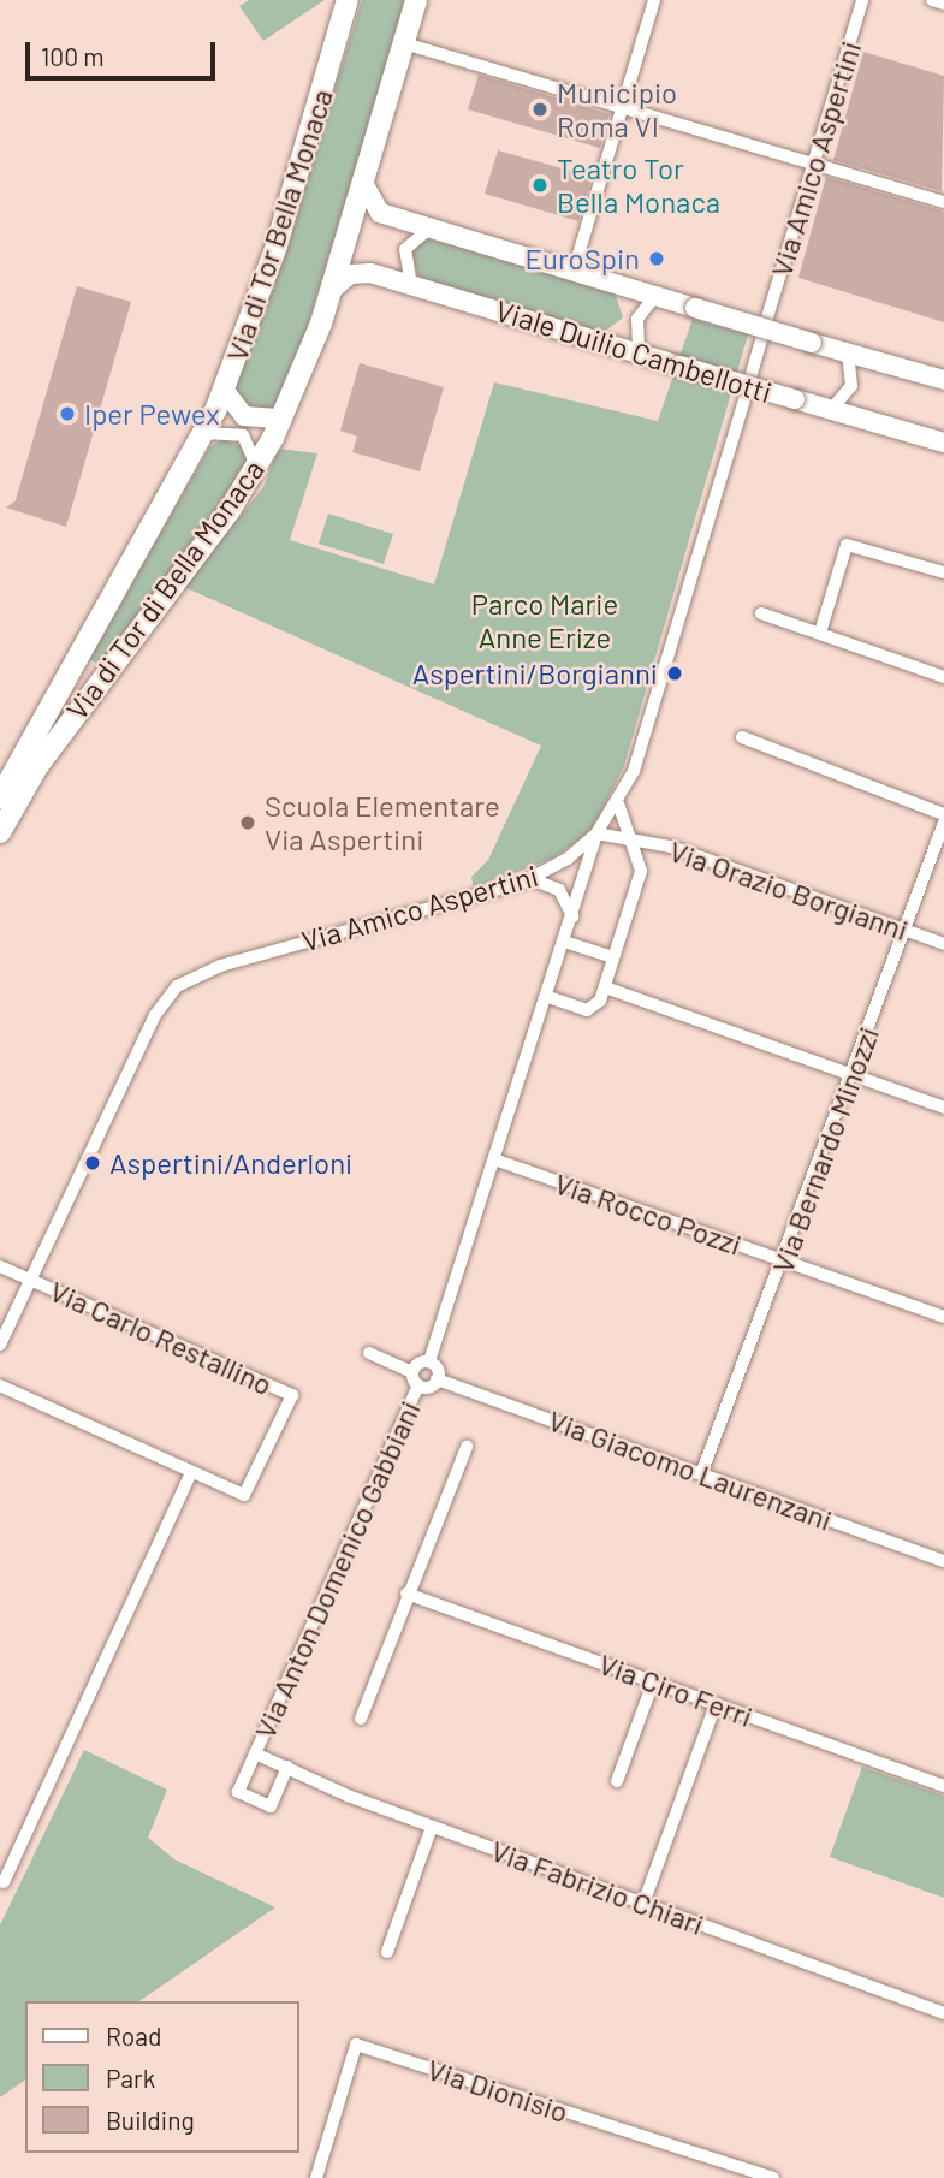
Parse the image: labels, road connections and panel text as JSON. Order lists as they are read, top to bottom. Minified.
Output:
{"streets":{"main road":["Via di Tor Bella Monaca","Viale Duilio Cambellotti","Via di Tor di Bella Monaca"],"street":["Via Amico Aspertini","Via Orazio Borgianni","Via Bernardo Minozzi","Via Rocco Pozzi","Via Carlo Restallino","Via Giacomo Laurenzani","Via Anton Domenico Gabbiani","Via Ciro Ferri","Via Fabrizio Chiari","Via Dionisio"]},"crossings":[["Via Amico Aspertini","Via Orazio Borgianni"],["Via Amico Aspertini","Via Carlo Restallino"],["Viale Duilio Cambellotti","Via di Tor di Bella Monaca"],["Via Orazio Borgianni","Via Bernardo Minozzi"],["Via Bernardo Minozzi","Via Rocco Pozzi"],["Via Bernardo Minozzi","Via Giacomo Laurenzani"],["Via Anton Domenico Gabbiani","Via Fabrizio Chiari"]],"parks":["Parco Marie Anne Erize"],"places":["Municipio Roma VI","Teatro Tor Bella Monaca","EuroSpin","Iper Pewex","Aspertini/Borgianni","Scuola Elementare Via Aspertini","Aspertini/Anderloni"],"legend":["Road","Park","Building"],"scale_bar":"100 m"}
